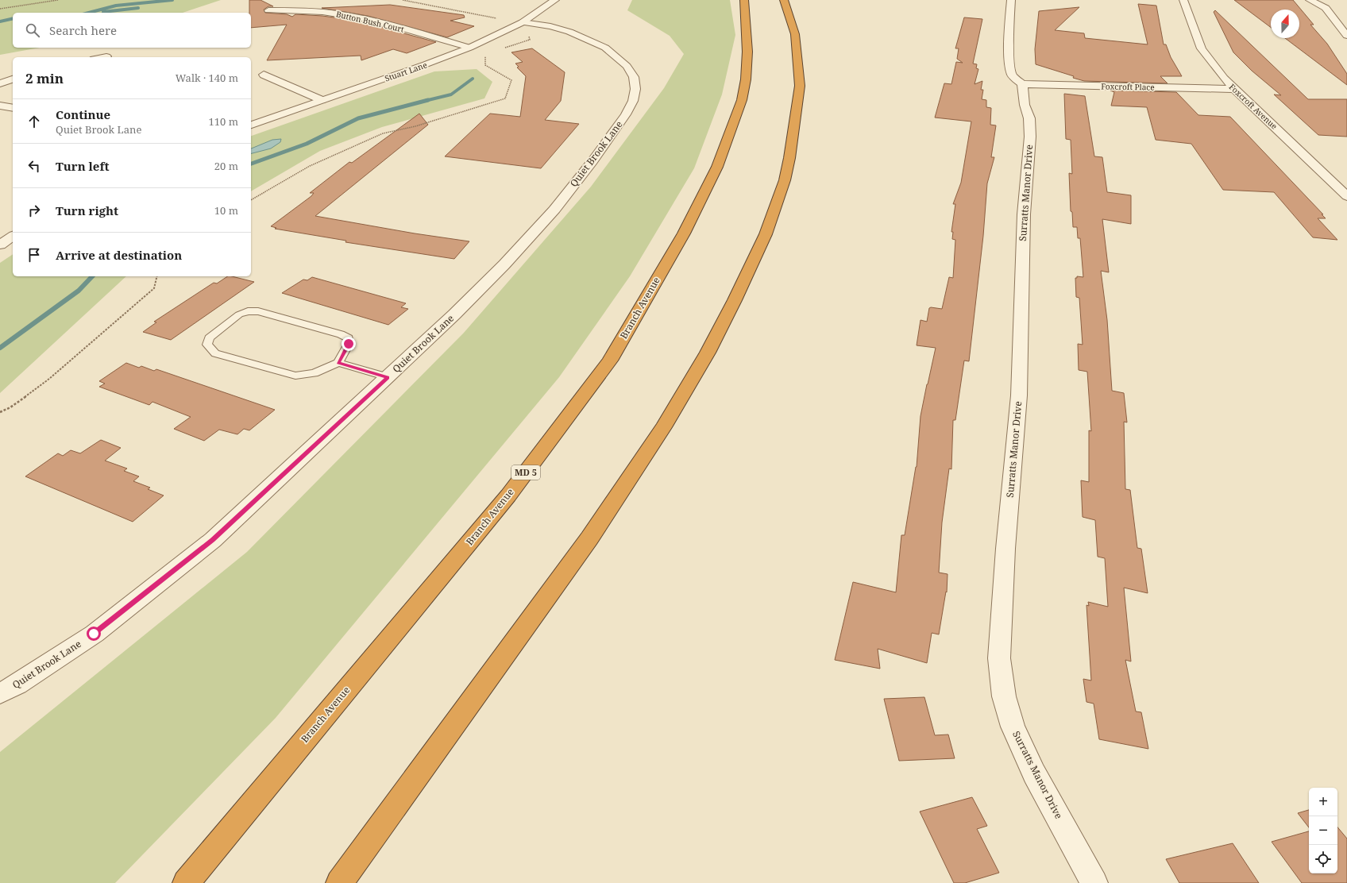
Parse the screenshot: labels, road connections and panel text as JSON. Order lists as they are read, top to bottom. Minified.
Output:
{"streets":{"highway":["Branch Avenue","MD 5"],"street":["Button Bush Court","Stuart Lane","Foxcroft Place","Foxcroft Avenue","Quiet Brook Lane","Surratts Manor Drive"]},"crossings":[["Button Bush Court","Stuart Lane"],["Stuart Lane","Quiet Brook Lane"],["Foxcroft Place","Foxcroft Avenue"],["Foxcroft Place","Surratts Manor Drive"]],"north":"top","page":{"search":"Search here","heading":["2 min","Walk · 140 m"],"list":[["Continue","Quiet Brook Lane","110 m"],["Turn left","20 m"],["Turn right","10 m"],"Arrive at destination"],"map_buttons":["+","−"]}}
